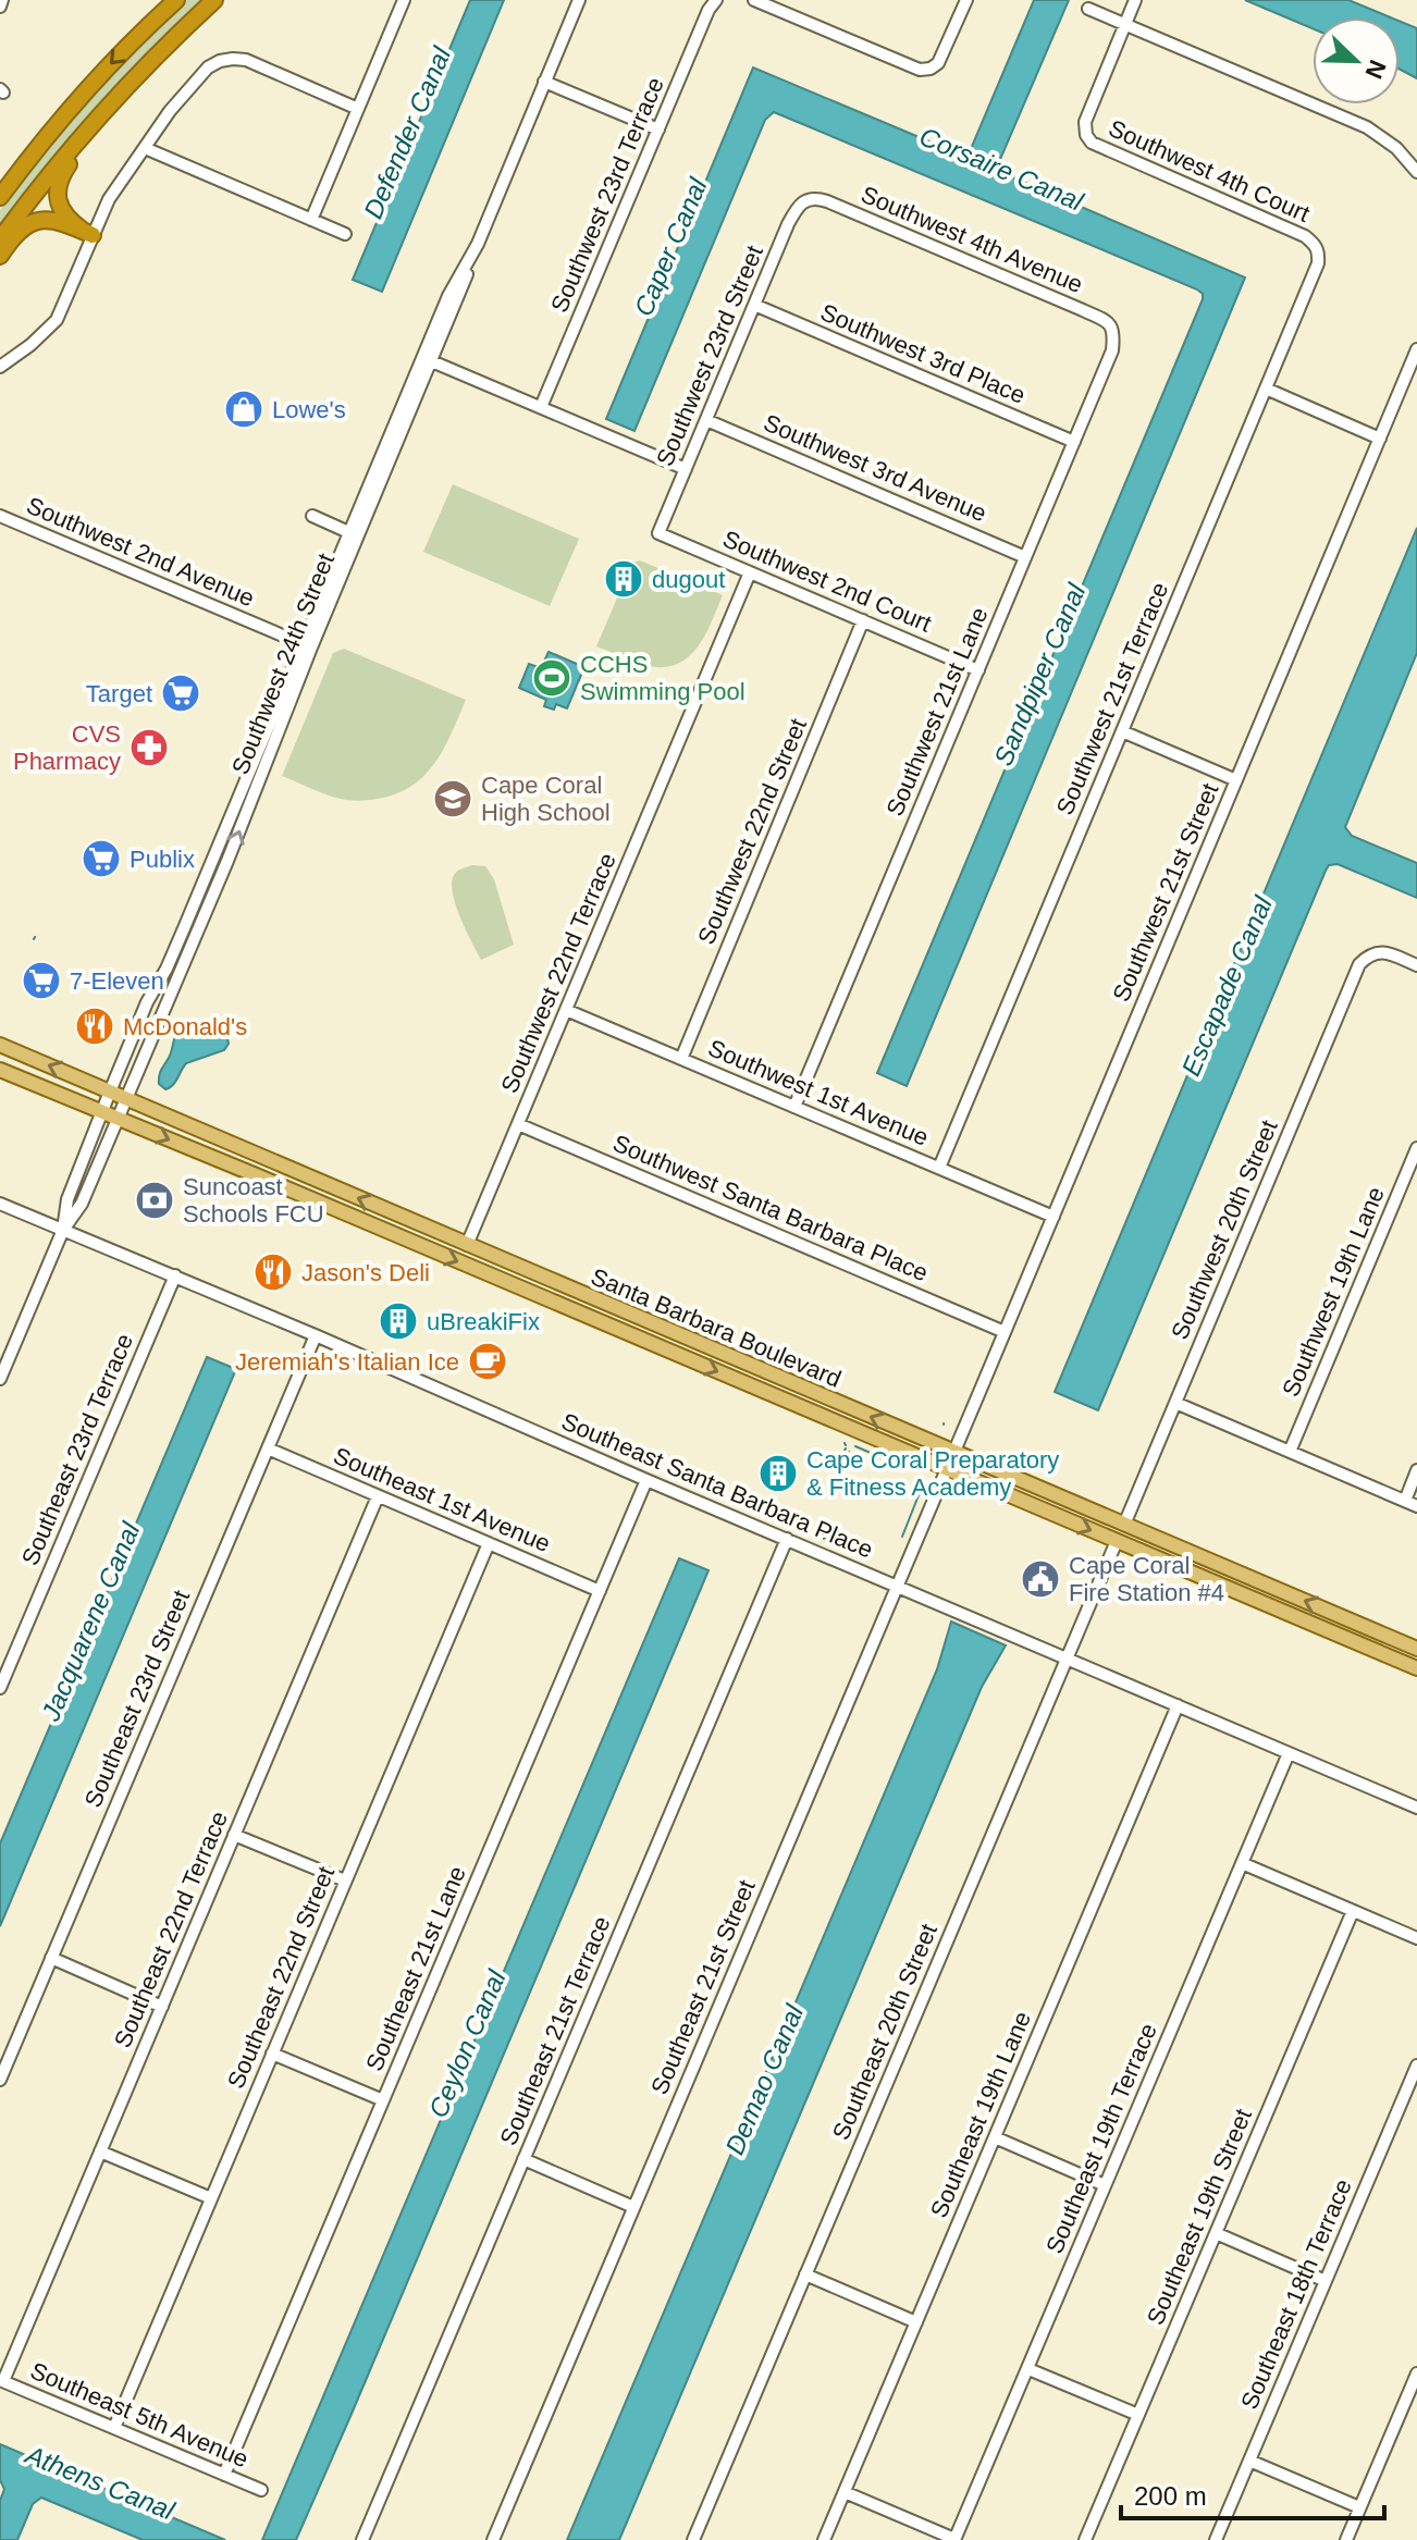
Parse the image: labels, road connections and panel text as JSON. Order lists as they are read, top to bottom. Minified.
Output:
{"streets":{"main road":["Santa Barbara Boulevard"],"street":["Southwest 4th Court","Southwest 23rd Terrace","Southwest 4th Avenue","Southwest 3rd Place","Southwest 23rd Street","Southwest 3rd Avenue","Southwest 2nd Avenue","Southwest 2nd Court","Southwest 24th Street","Southwest 21st Terrace","Southwest 21st Lane","Southwest 22nd Street","Southwest 21st Street","Southwest 22nd Terrace","Southwest 1st Avenue","Southwest Santa Barbara Place","Southwest 20th Street","Southwest 19th Lane","Southeast 23rd Terrace","Southeast Santa Barbara Place","Southeast 1st Avenue","Southeast 23rd Street","Southeast 22nd Terrace","Southeast 21st Lane","Southeast 22nd Street","Southeast 21st Street","Southeast 21st Terrace","Southeast 20th Street","Southeast 19th Lane","Southeast 19th Terrace","Southeast 19th Street","Southeast 18th Terrace","Southeast 5th Avenue"]},"crossings":[["Southwest 4th Court","Southwest 21st Terrace"],["Southwest 4th Avenue","Southwest 23rd Street"],["Southwest 4th Avenue","Southwest 21st Lane"],["Southwest 3rd Place","Southwest 23rd Street"],["Southwest 3rd Place","Southwest 21st Lane"],["Southwest 23rd Street","Southwest 3rd Avenue"],["Southwest 23rd Street","Southwest 2nd Court"],["Southwest 3rd Avenue","Southwest 21st Lane"],["Southwest 2nd Avenue","Southwest 24th Street"],["Southwest 2nd Court","Southwest 21st Lane"],["Southwest 2nd Court","Southwest 22nd Street"],["Southwest 2nd Court","Southwest 22nd Terrace"],["Southwest 24th Street","Santa Barbara Boulevard"],["Southwest 24th Street","Southeast Santa Barbara Place"],["Southwest 21st Terrace","Southwest 1st Avenue"],["Southwest 21st Lane","Southwest 1st Avenue"],["Southwest 22nd Street","Southwest 1st Avenue"],["Southwest 21st Street","Southwest 1st Avenue"],["Southwest 21st Street","Southwest Santa Barbara Place"],["Southwest 21st Street","Santa Barbara Boulevard"],["Southwest 21st Street","Southeast 21st Street"],["Southwest 22nd Terrace","Southwest 1st Avenue"],["Southwest 22nd Terrace","Southwest Santa Barbara Place"],["Southwest 22nd Terrace","Santa Barbara Boulevard"],["Southwest 20th Street","Santa Barbara Boulevard"],["Santa Barbara Boulevard","Southeast 21st Street"],["Santa Barbara Boulevard","Southeast 20th Street"],["Southeast 23rd Terrace","Southeast Santa Barbara Place"],["Southeast Santa Barbara Place","Southeast 23rd Street"],["Southeast Santa Barbara Place","Southeast 21st Lane"],["Southeast Santa Barbara Place","Southeast 21st Street"],["Southeast Santa Barbara Place","Southeast 21st Terrace"],["Southeast Santa Barbara Place","Southeast 20th Street"],["Southeast Santa Barbara Place","Southeast 19th Lane"],["Southeast Santa Barbara Place","Southeast 19th Terrace"],["Southeast 1st Avenue","Southeast 23rd Street"],["Southeast 1st Avenue","Southeast 22nd Terrace"],["Southeast 1st Avenue","Southeast 21st Lane"],["Southeast 1st Avenue","Southeast 22nd Street"],["Southeast 22nd Terrace","Southeast 5th Avenue"],["Southeast 21st Lane","Southeast 5th Avenue"],["Southeast 22nd Street","Southeast 5th Avenue"]],"water":["Defender Canal","Corsaire Canal","Caper Canal","Sandpiper Canal","Escapade Canal","Jacquarene Canal","Ceylon Canal","Demao Canal","Athens Canal"],"places":{"shop":["Lowe's"],"building":["dugout","uBreakiFix","Cape Coral Preparatory & Fitness Academy"],"sports":["CCHS Swimming Pool"],"supermarket":["Target","Publix","7-Eleven"],"pharmacy":["CVS Pharmacy"],"school or university":["Cape Coral High School"],"restaurant":["McDonald's","Jason's Deli"],"bank":["Suncoast Schools FCU"],"cafe":["Jeremiah's Italian Ice"],"public building":["Cape Coral Fire Station #4"]},"scale_bar":"200 m","north":"bottom right"}
